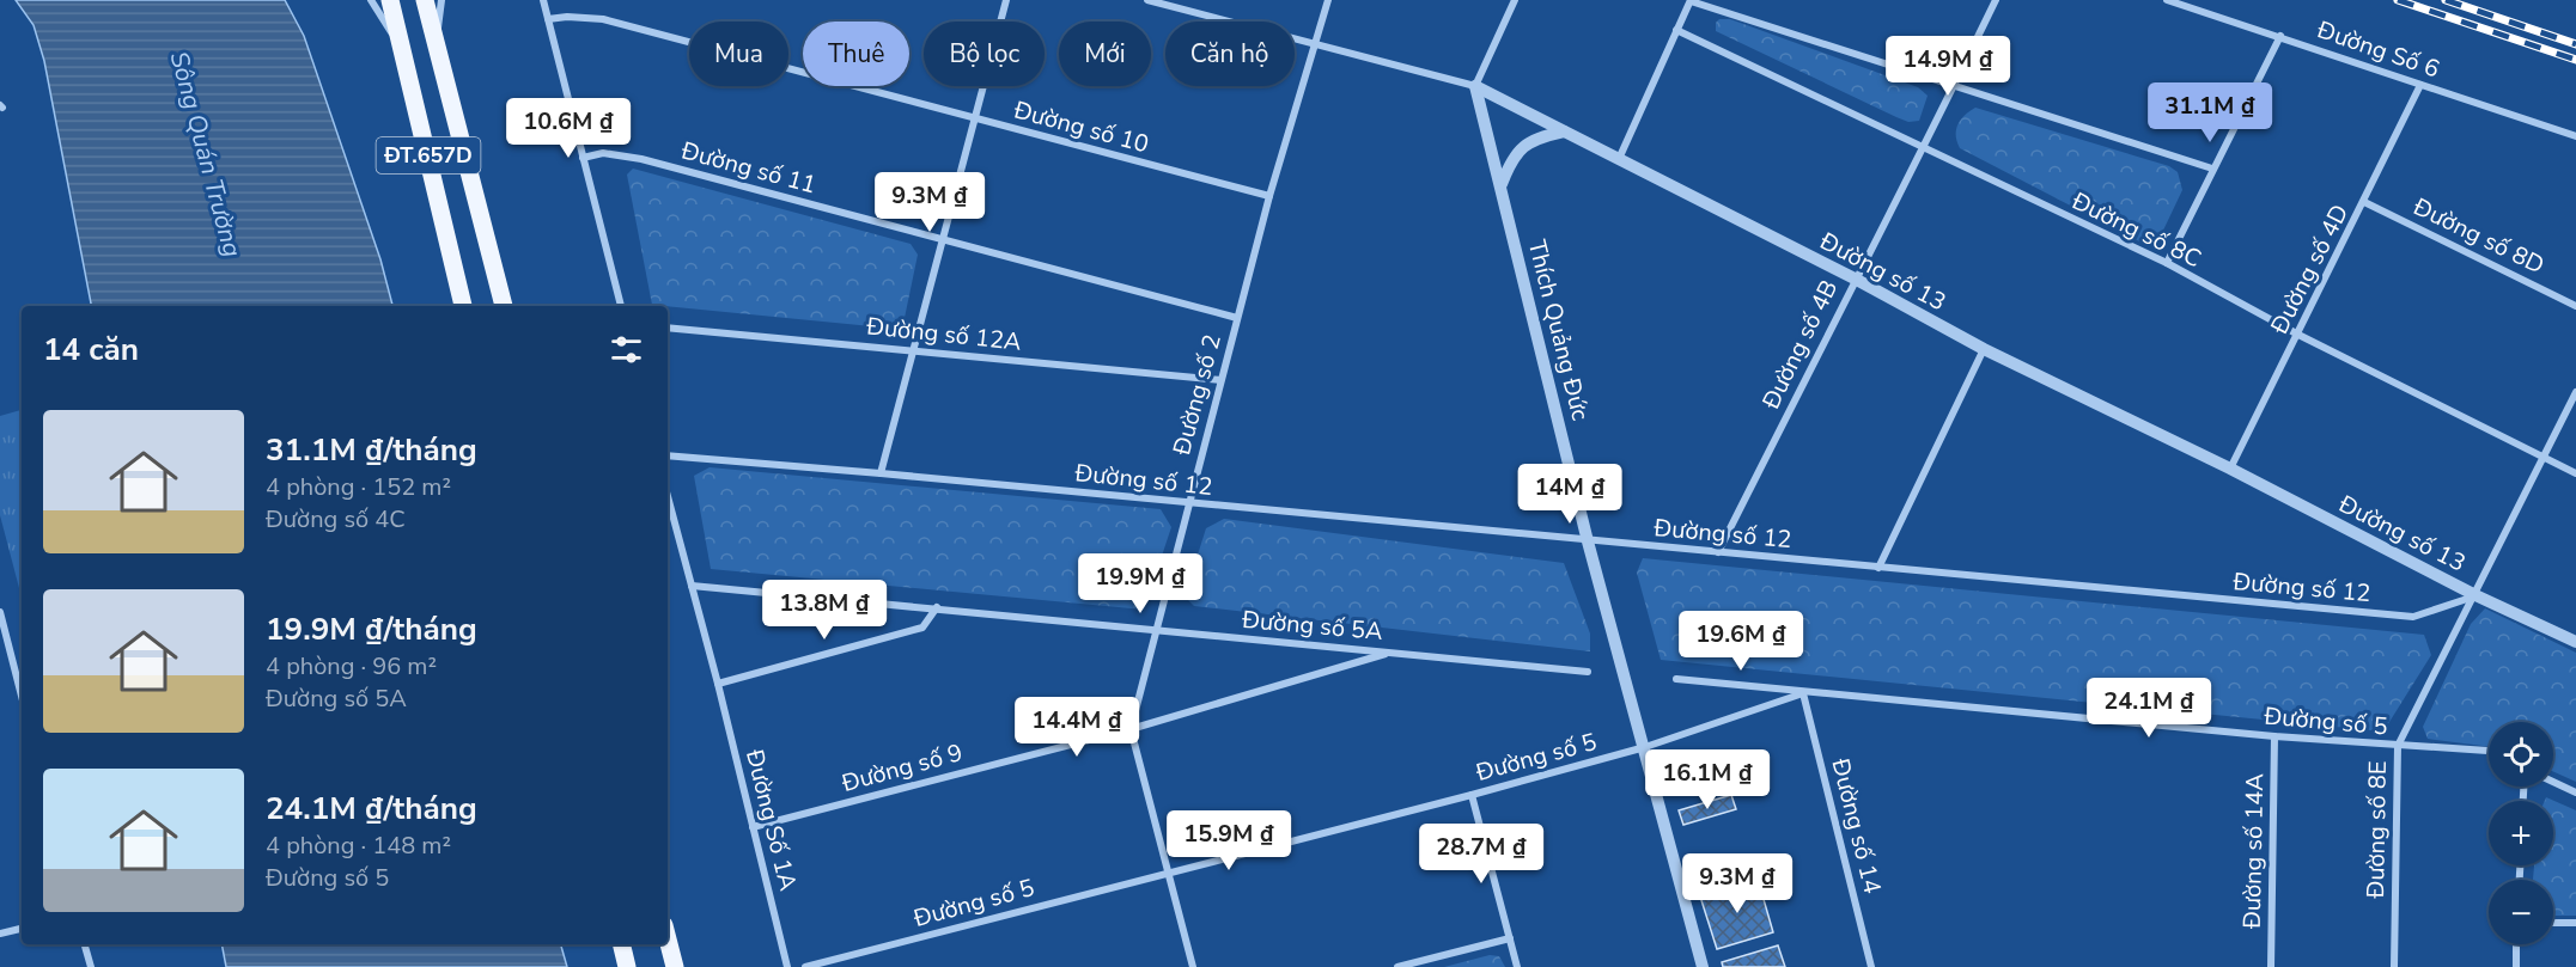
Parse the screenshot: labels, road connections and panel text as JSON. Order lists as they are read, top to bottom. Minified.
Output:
{"streets":{"main road":["ĐT.657D"],"street":["Đường Số 6","Đường số 10","Đường số 11","Đường số 8C","Đường số 8D","Đường số 4D","Đường số 13","Thích Quảng Đức","Đường số 12A","Đường số 4B","Đường số 2","Đường số 12","Đường số 5A","Đường số 5","Đường số 9","Đường Số 1A","Đường số 14","Đường số 8E","Đường số 14A"]},"crossings":[["Đường Số 6","Đường số 4D"],["Đường số 10","Đường số 2"],["Đường số 11","Đường số 2"],["Đường số 8C","Đường số 4D"],["Đường số 8C","Đường số 4B"],["Đường số 8C","Đường số 8E"],["Đường số 8D","Đường số 4D"],["Đường số 4D","Đường số 13"],["Đường số 13","Thích Quảng Đức"],["Đường số 13","Đường số 4B"],["Đường số 13","Đường số 2"],["Đường số 13","Đường số 12"],["Đường số 13","Đường số 8E"],["Thích Quảng Đức","Đường số 12"],["Thích Quảng Đức","Đường số 5"],["Đường số 12A","Đường số 2"],["Đường số 4B","Đường số 12"],["Đường số 2","Đường số 12"],["Đường số 2","Đường số 5A"],["Đường số 2","Đường số 5"],["Đường số 2","Đường số 9"],["Đường số 12","Đường số 8E"],["Đường số 5A","Đường số 9"],["Đường số 5A","Đường Số 1A"],["Đường số 5","Đường số 14"],["Đường số 5","Đường số 8E"],["Đường số 5","Đường số 14A"],["Đường số 9","Đường Số 1A"]],"water":["Sông Quán Trường"],"page":{"chip":["Mua","Thuê","Bộ lọc","Mới","Căn hộ"],"price":["14.9M ₫","31.1M ₫","10.6M ₫","9.3M ₫","14M ₫","19.9M ₫","13.8M ₫","19.6M ₫","24.1M ₫","14.4M ₫","16.1M ₫","15.9M ₫","28.7M ₫","9.3M ₫"],"heading":"14 căn","list":[{"name":"31.1M ₫/tháng","note":"4 phòng · 152 m² · Đường số 4C"},{"name":"19.9M ₫/tháng","note":"4 phòng · 96 m² · Đường số 5A"},{"name":"24.1M ₫/tháng","note":"4 phòng · 148 m² · Đường số 5"}],"map_buttons":["+","−"]}}
